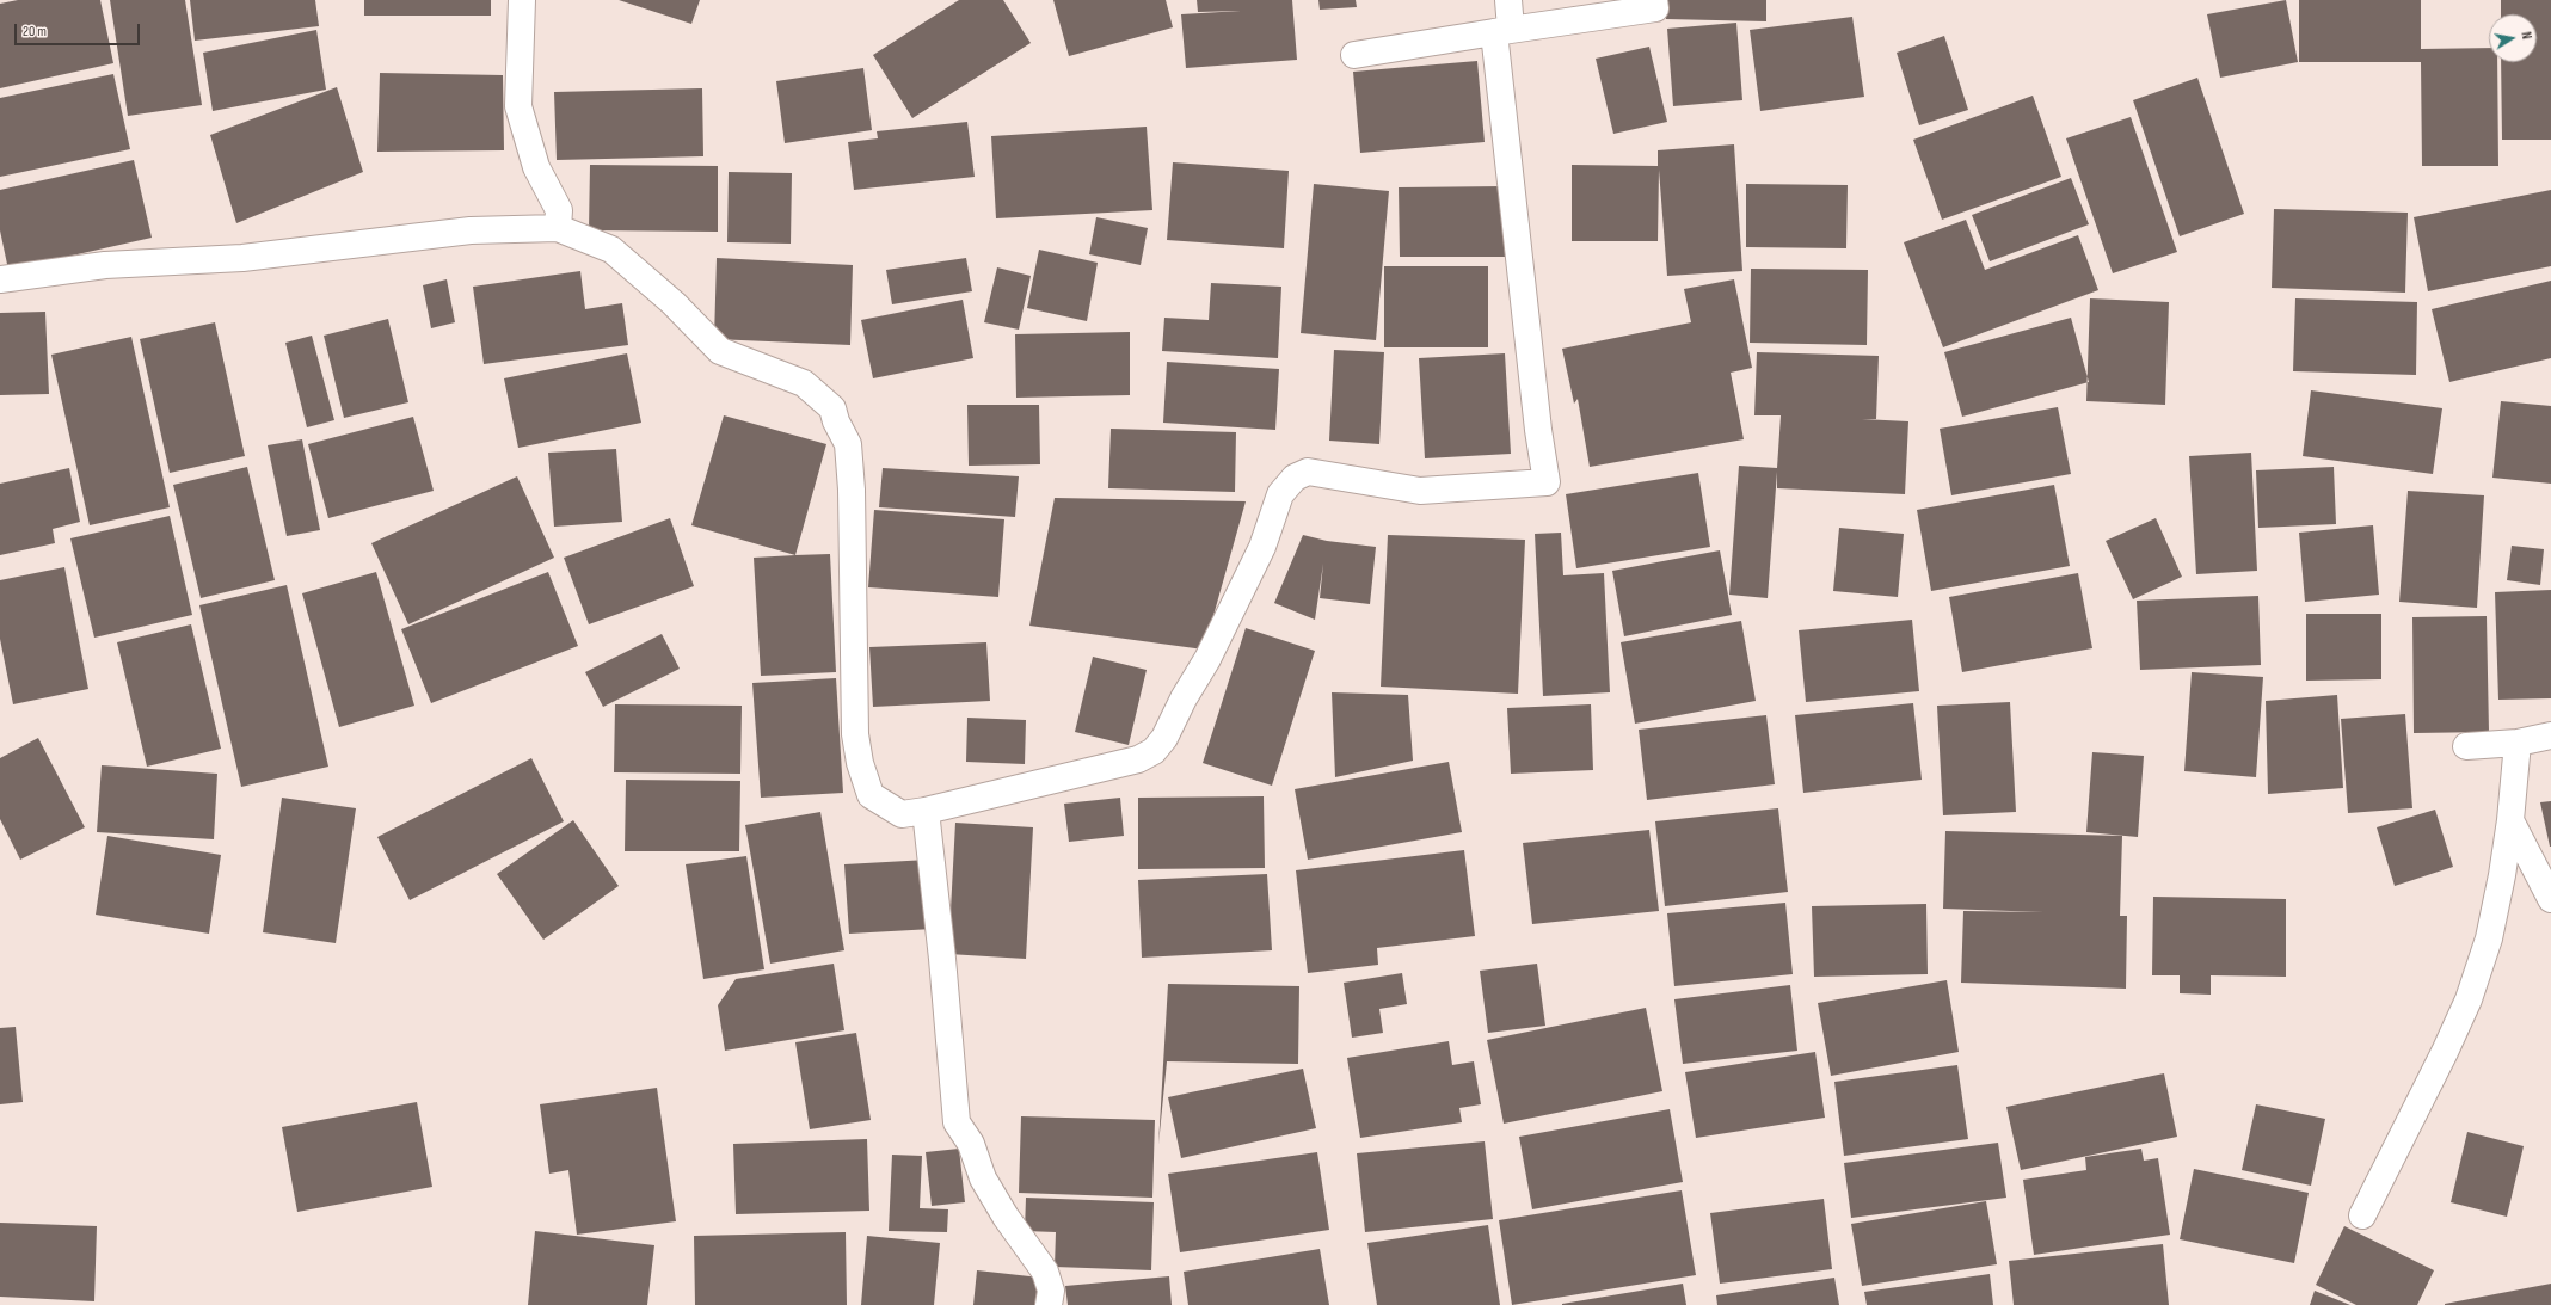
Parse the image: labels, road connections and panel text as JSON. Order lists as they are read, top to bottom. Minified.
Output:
{"scale_bar":"20 m","north":"right"}
